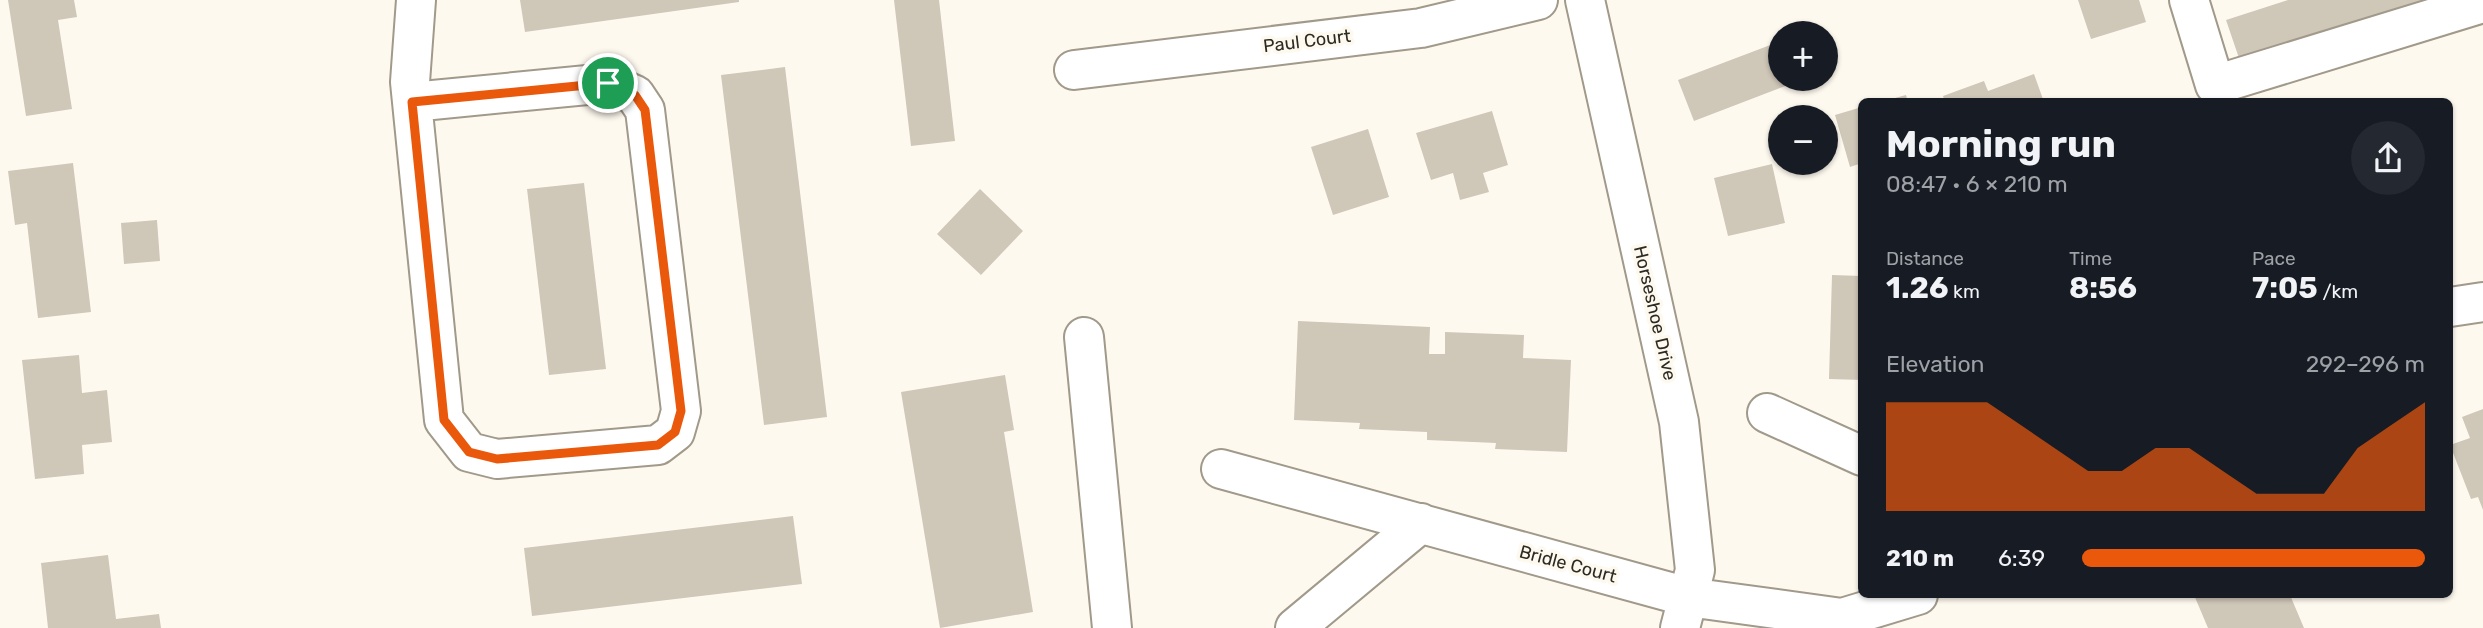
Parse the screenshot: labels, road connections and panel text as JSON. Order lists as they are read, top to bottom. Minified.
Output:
{"streets":{"street":["Paul Court","Horseshoe Drive","Bridle Court"]},"crossings":[["Horseshoe Drive","Bridle Court"]],"page":{"map_buttons":["+","−"],"heading":["Morning run","08:47 · 6 × 210 m"],"stats":[["Distance","1.26 km"],["Time","8:56"],["Pace","7:05 /km"]],"chart":["Elevation","292–296 m"],"list":[{"name":"210 m","note":"6:39"}]}}
